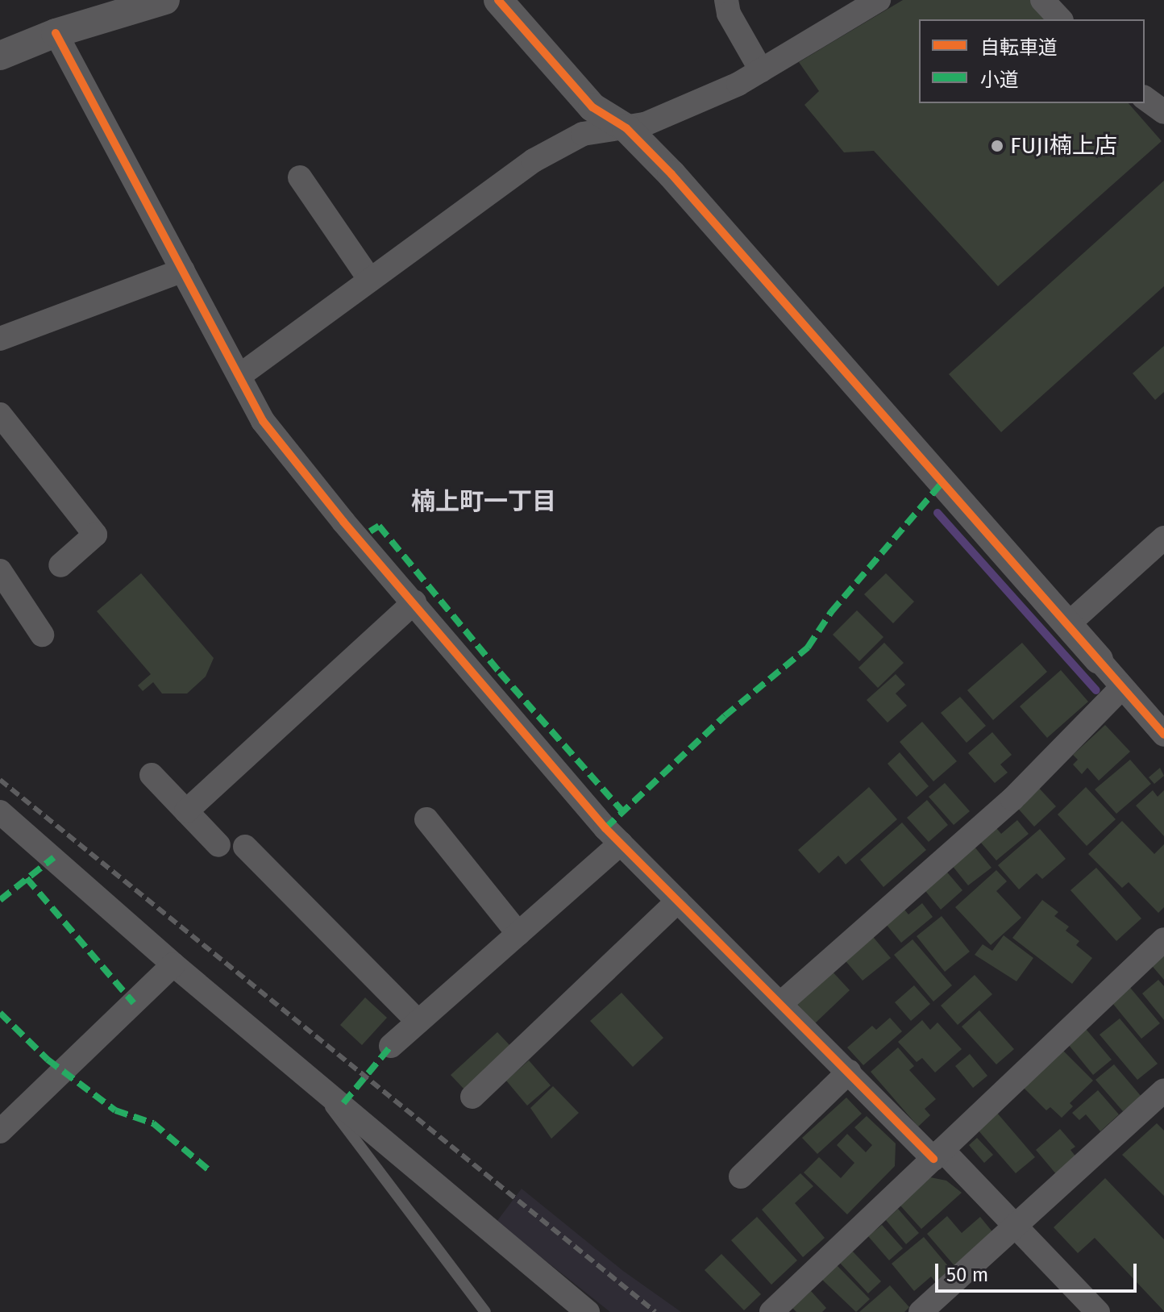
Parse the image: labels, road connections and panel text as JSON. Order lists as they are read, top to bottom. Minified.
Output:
{"districts":["楠上町一丁目"],"places":["FUJI楠上店"],"legend":["自転車道","小道"],"scale_bar":"50 m"}
